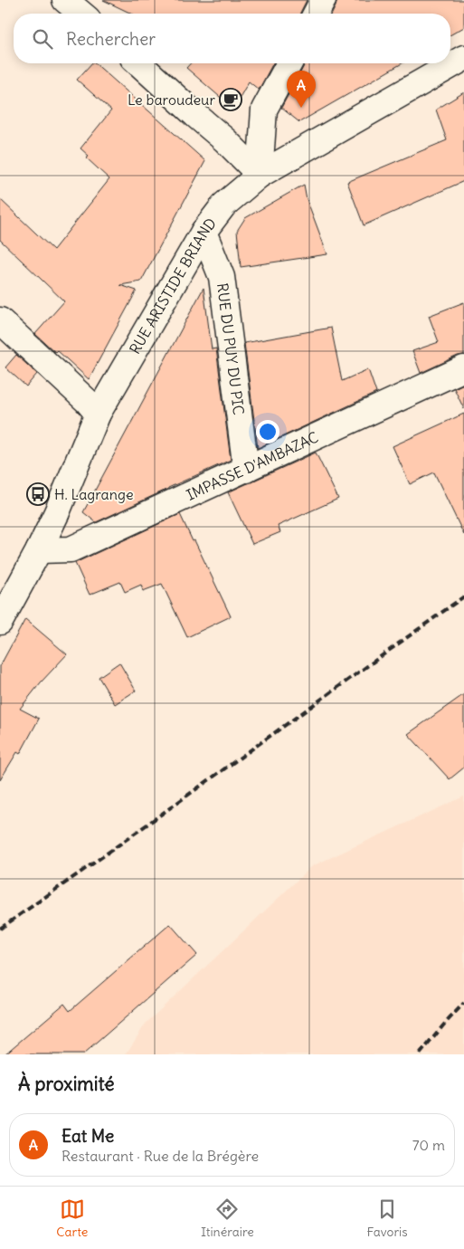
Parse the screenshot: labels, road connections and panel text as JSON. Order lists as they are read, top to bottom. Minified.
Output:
{"streets":{"street":["RUE ARISTIDE BRIAND","RUE DU PUY DU PIC","IMPASSE D'AMBAZAC"]},"crossings":[["RUE ARISTIDE BRIAND","RUE DU PUY DU PIC"],["RUE ARISTIDE BRIAND","IMPASSE D'AMBAZAC"],["RUE DU PUY DU PIC","IMPASSE D'AMBAZAC"]],"places":{"cafe":["Le baroudeur"],"bus stop":["H. Lagrange"]},"page":{"search":"Rechercher","pins":"A","heading":"À proximité","list":[{"mark":"A","name":"Eat Me","note":"Restaurant · Rue de la Brégère","value":"70 m"}],"nav":["Carte","Itinéraire","Favoris"]}}
